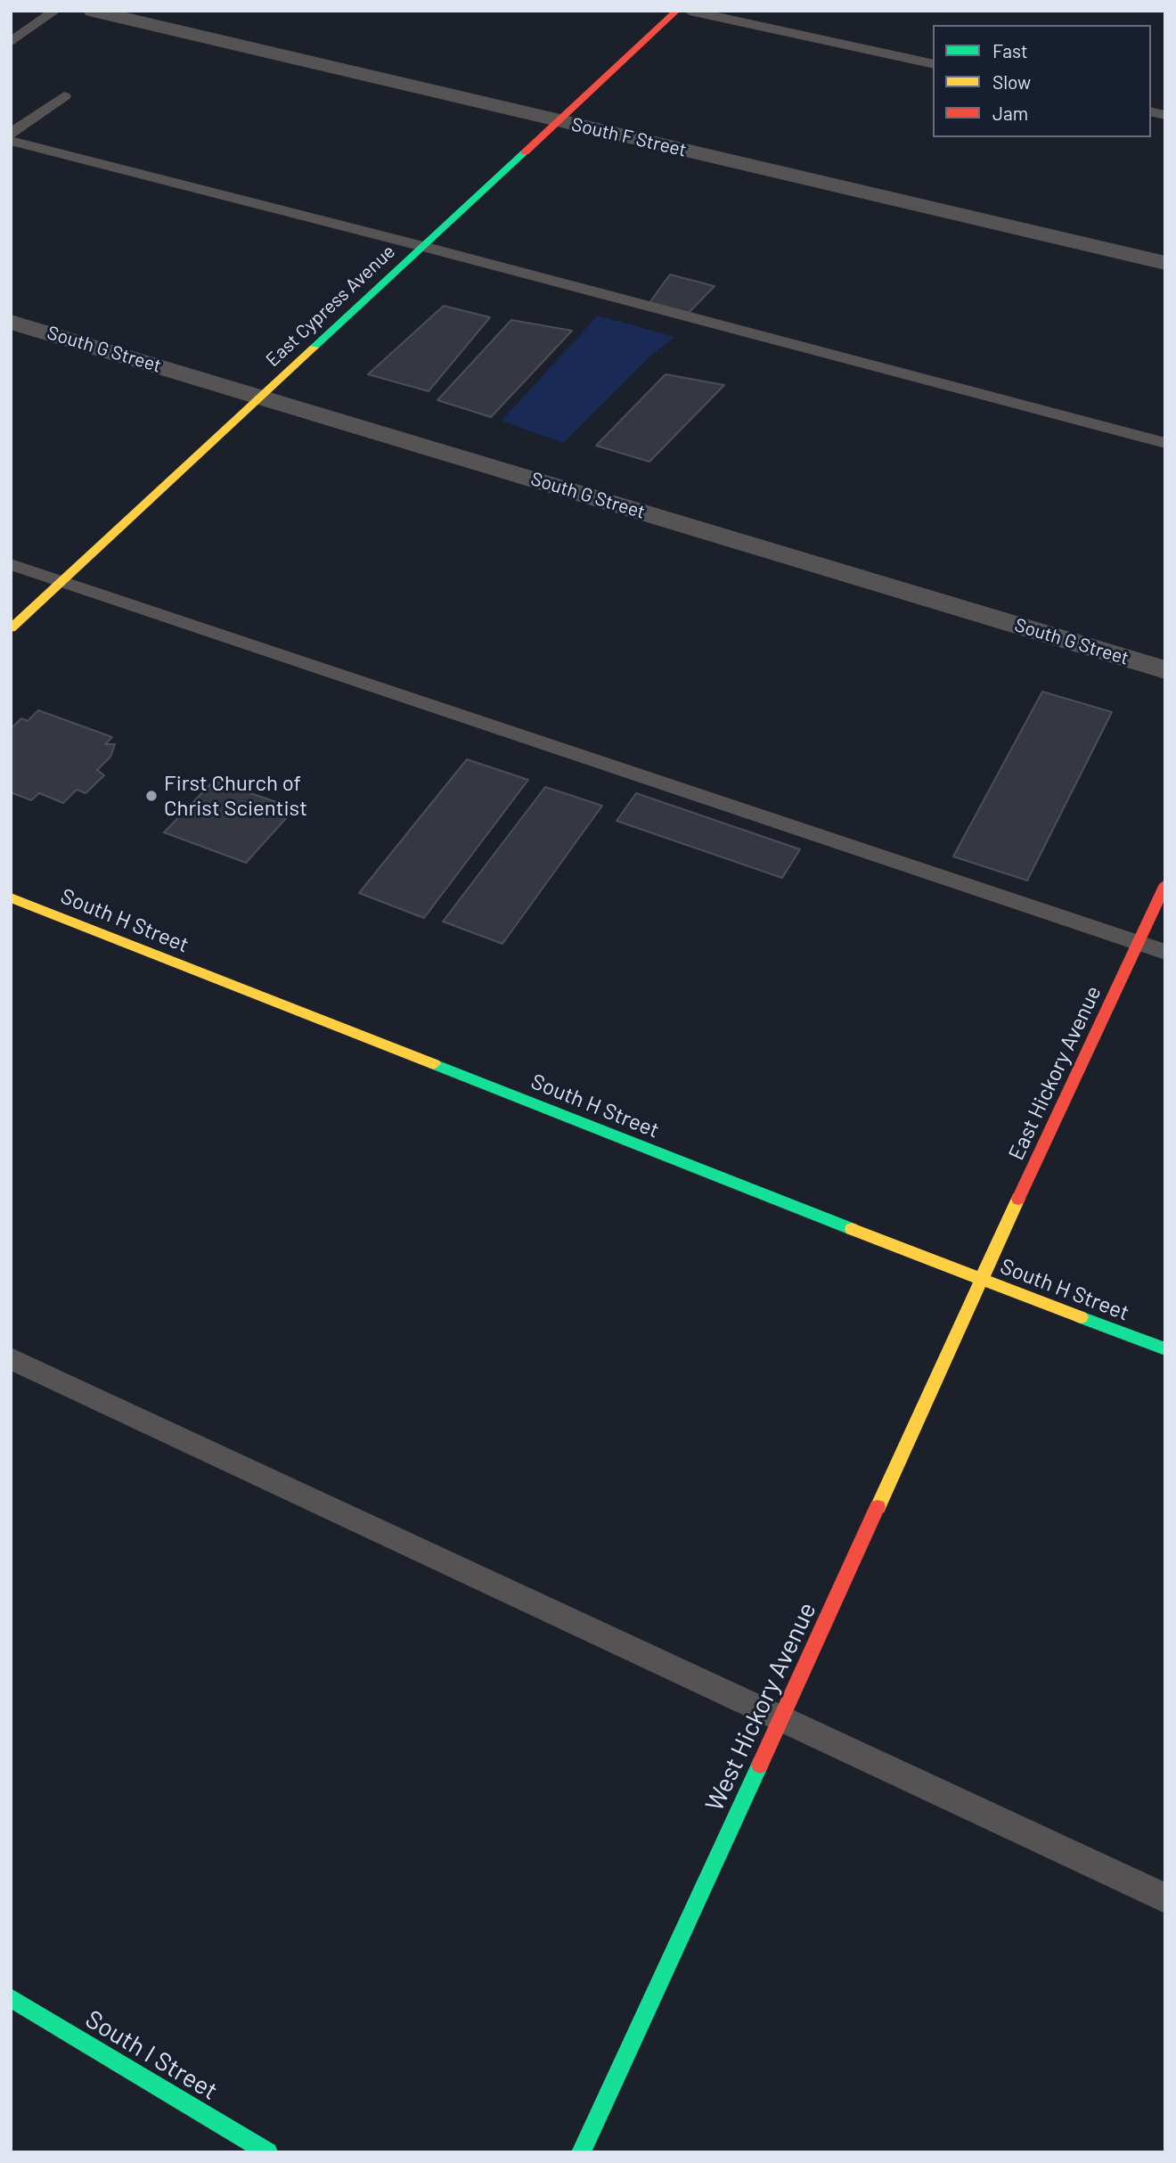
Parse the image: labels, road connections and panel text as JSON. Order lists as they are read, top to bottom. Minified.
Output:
{"streets":{"street":["South F Street","East Cypress Avenue","South G Street","South H Street","East Hickory Avenue","West Hickory Avenue","South I Street"]},"crossings":[["South F Street","East Cypress Avenue"],["East Cypress Avenue","South G Street"],["South H Street","East Hickory Avenue"],["South H Street","West Hickory Avenue"],["East Hickory Avenue","West Hickory Avenue"]],"places":["First Church of Christ Scientist"],"legend":["Fast","Slow","Jam"]}
